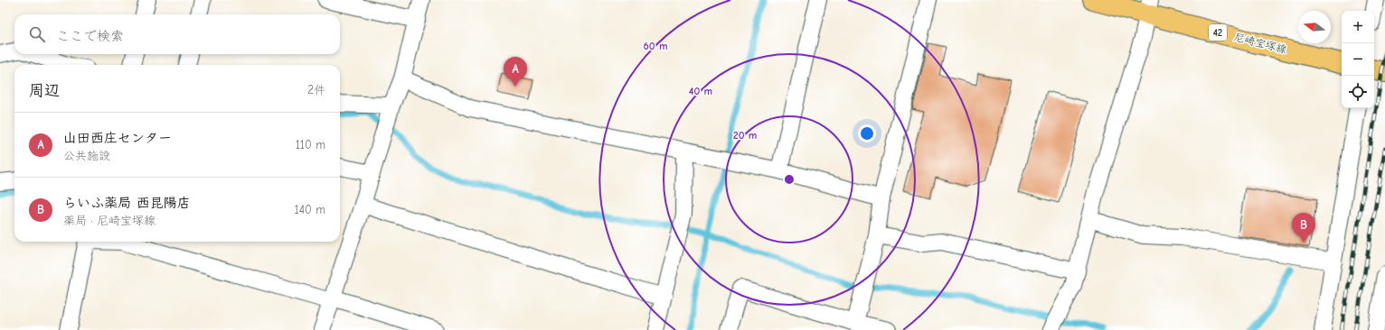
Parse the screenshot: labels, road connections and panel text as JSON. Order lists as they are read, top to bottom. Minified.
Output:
{"streets":{"main road":["42","尼崎宝塚線"]},"north":"left","page":{"map_buttons":["+","−"],"search":"ここで検索","pins":["A","B"],"heading":["周辺","2件"],"list":[{"mark":"A","name":"山田西庄センター","note":"公共施設","value":"110 m"},{"mark":"B","name":"らいふ薬局 西昆陽店","note":"薬局 · 尼崎宝塚線","value":"140 m"}]},"rings":["60 m","40 m","20 m"]}
